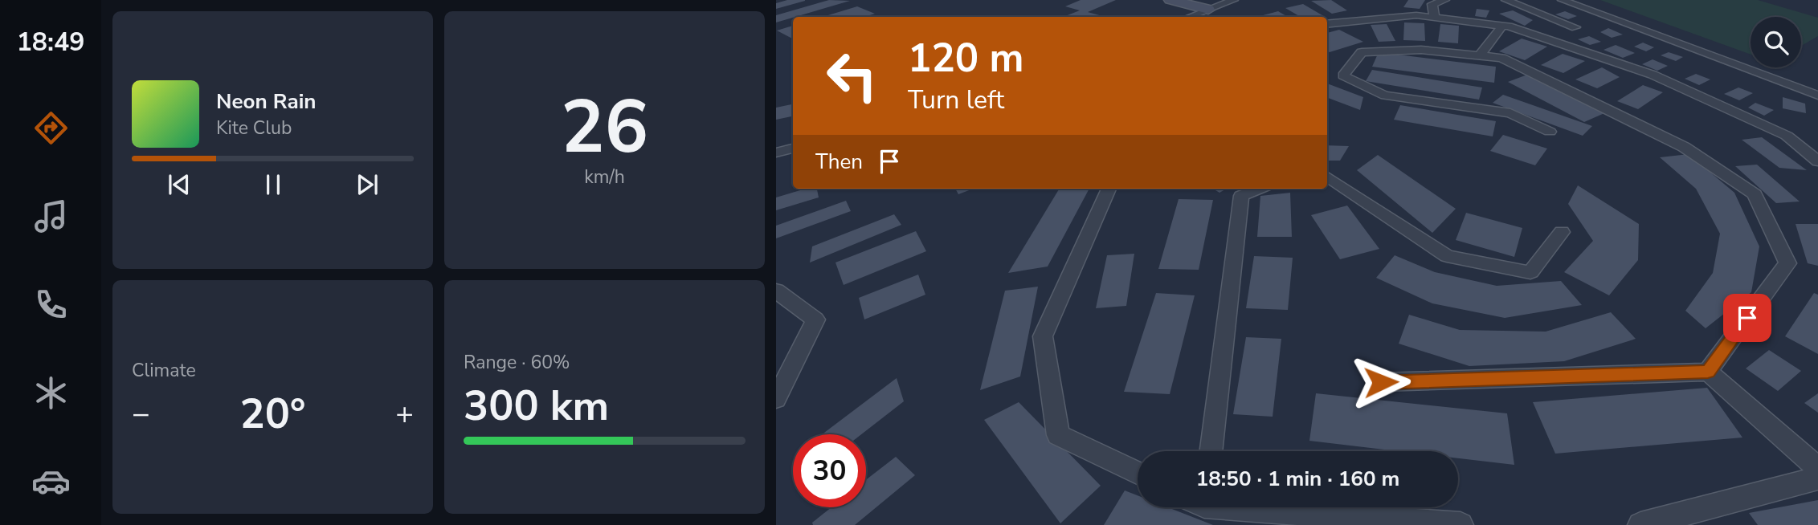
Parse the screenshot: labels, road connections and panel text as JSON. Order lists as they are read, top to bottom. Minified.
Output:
{"page":{"tabs":"18:49","tile":[["26","km/h"],"Climate",["Range · 60%","300 km"]],"turn":["120 m","Turn left"],"song":["Neon Rain","Kite Club"],"then":"Then","heat":["−","20°","+"],"limit":"30","trip":"18:50 · 1 min · 160 m"}}
